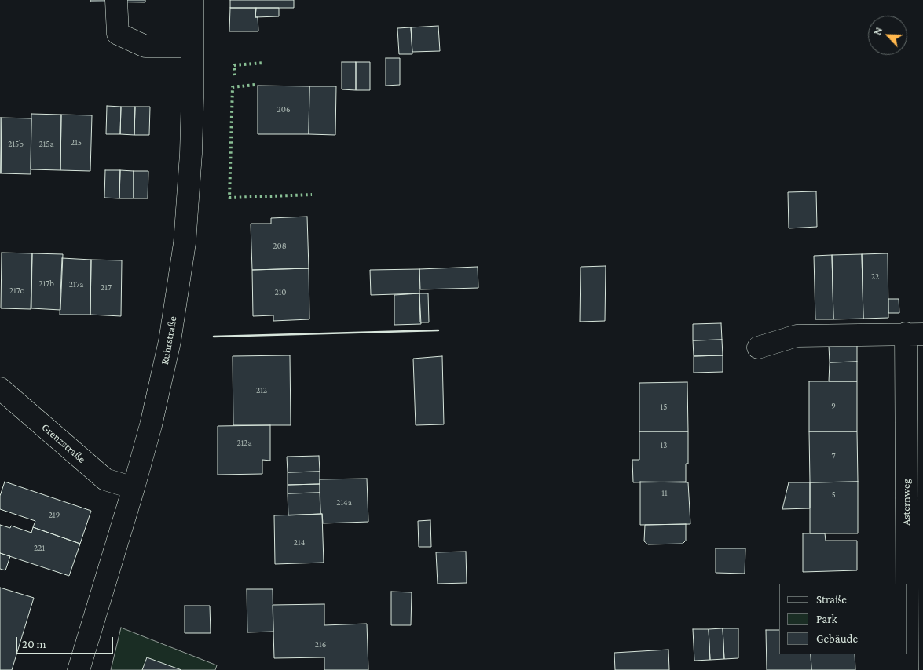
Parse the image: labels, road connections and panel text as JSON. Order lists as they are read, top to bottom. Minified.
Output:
{"streets":{"street":["Ruhrstraße","Grenzstraße","Asternweg"]},"crossings":[["Ruhrstraße","Grenzstraße"]],"house_numbers":["206","215","215b","215a","208","22","217b","217a","217","217c","210","212","9","15","212a","13","7","11","5","214a","219","214","221","216"],"legend":["Straße","Park","Gebäude"],"scale_bar":"20 m","north":"top left"}
